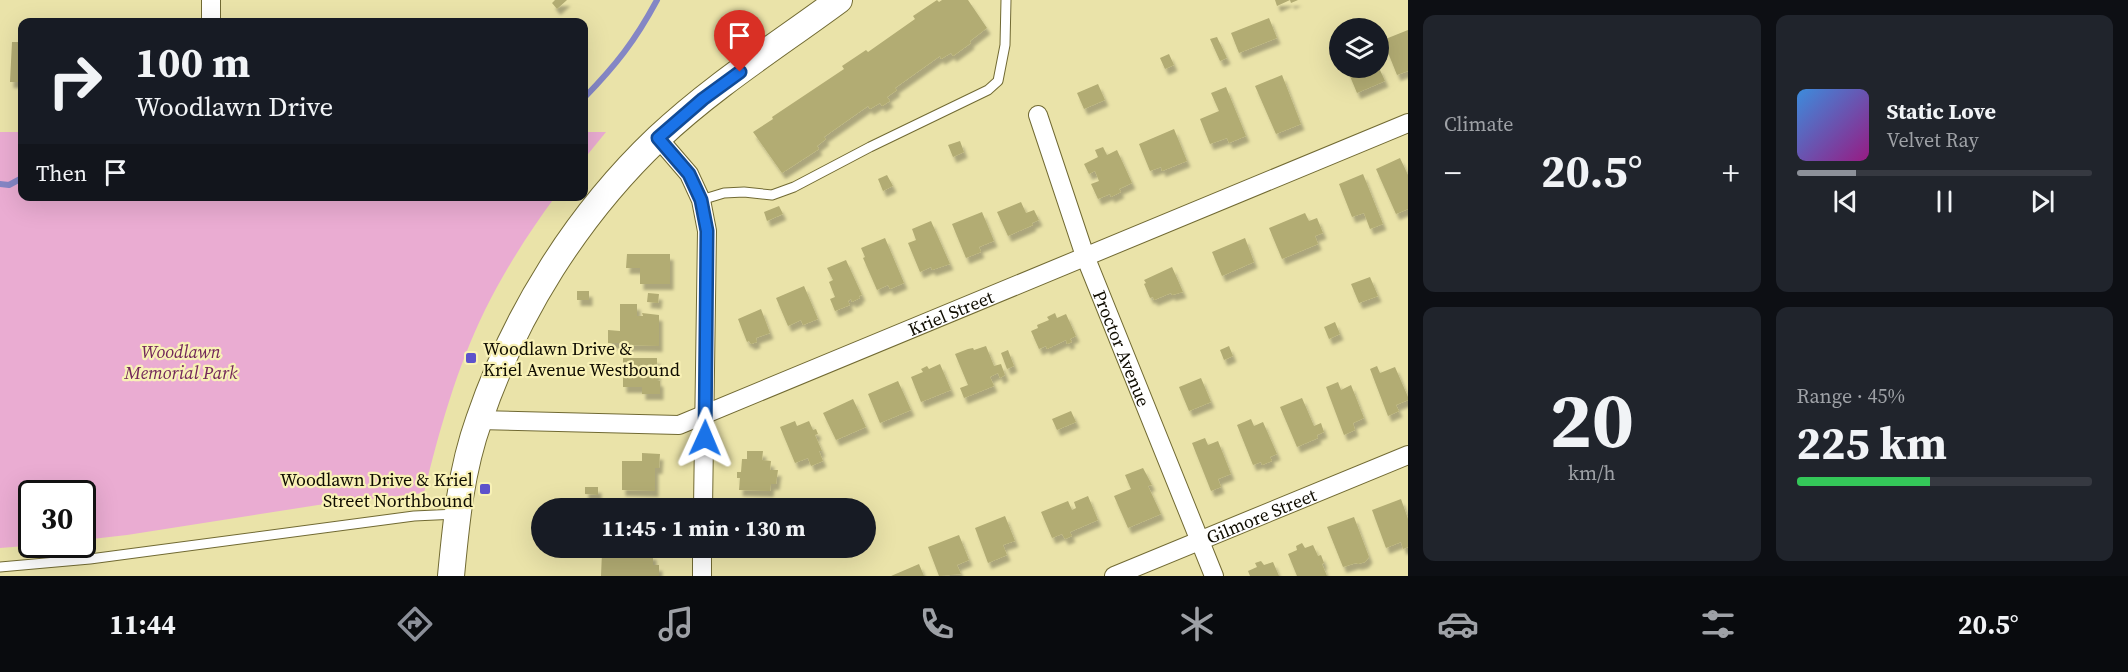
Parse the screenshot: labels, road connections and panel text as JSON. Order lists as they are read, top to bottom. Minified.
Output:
{"streets":{"street":["Kriel Street","Proctor Avenue","Gilmore Street"]},"crossings":[["Kriel Street","Proctor Avenue"],["Proctor Avenue","Gilmore Street"]],"parks":["Woodlawn Memorial Park"],"places":{"transit":["Woodlawn Drive & Kriel Avenue Westbound","Woodlawn Drive & Kriel Street Northbound"]},"page":{"tile":["Climate",["20","km/h"],["Range · 45%","225 km"]],"turn":["100 m","Woodlawn Drive"],"song":["Static Love","Velvet Ray"],"then":"Then","heat":["−","20.5°","+"],"limit":"30","trip":"11:45 · 1 min · 130 m","tabs":["11:44","20.5°"]}}
